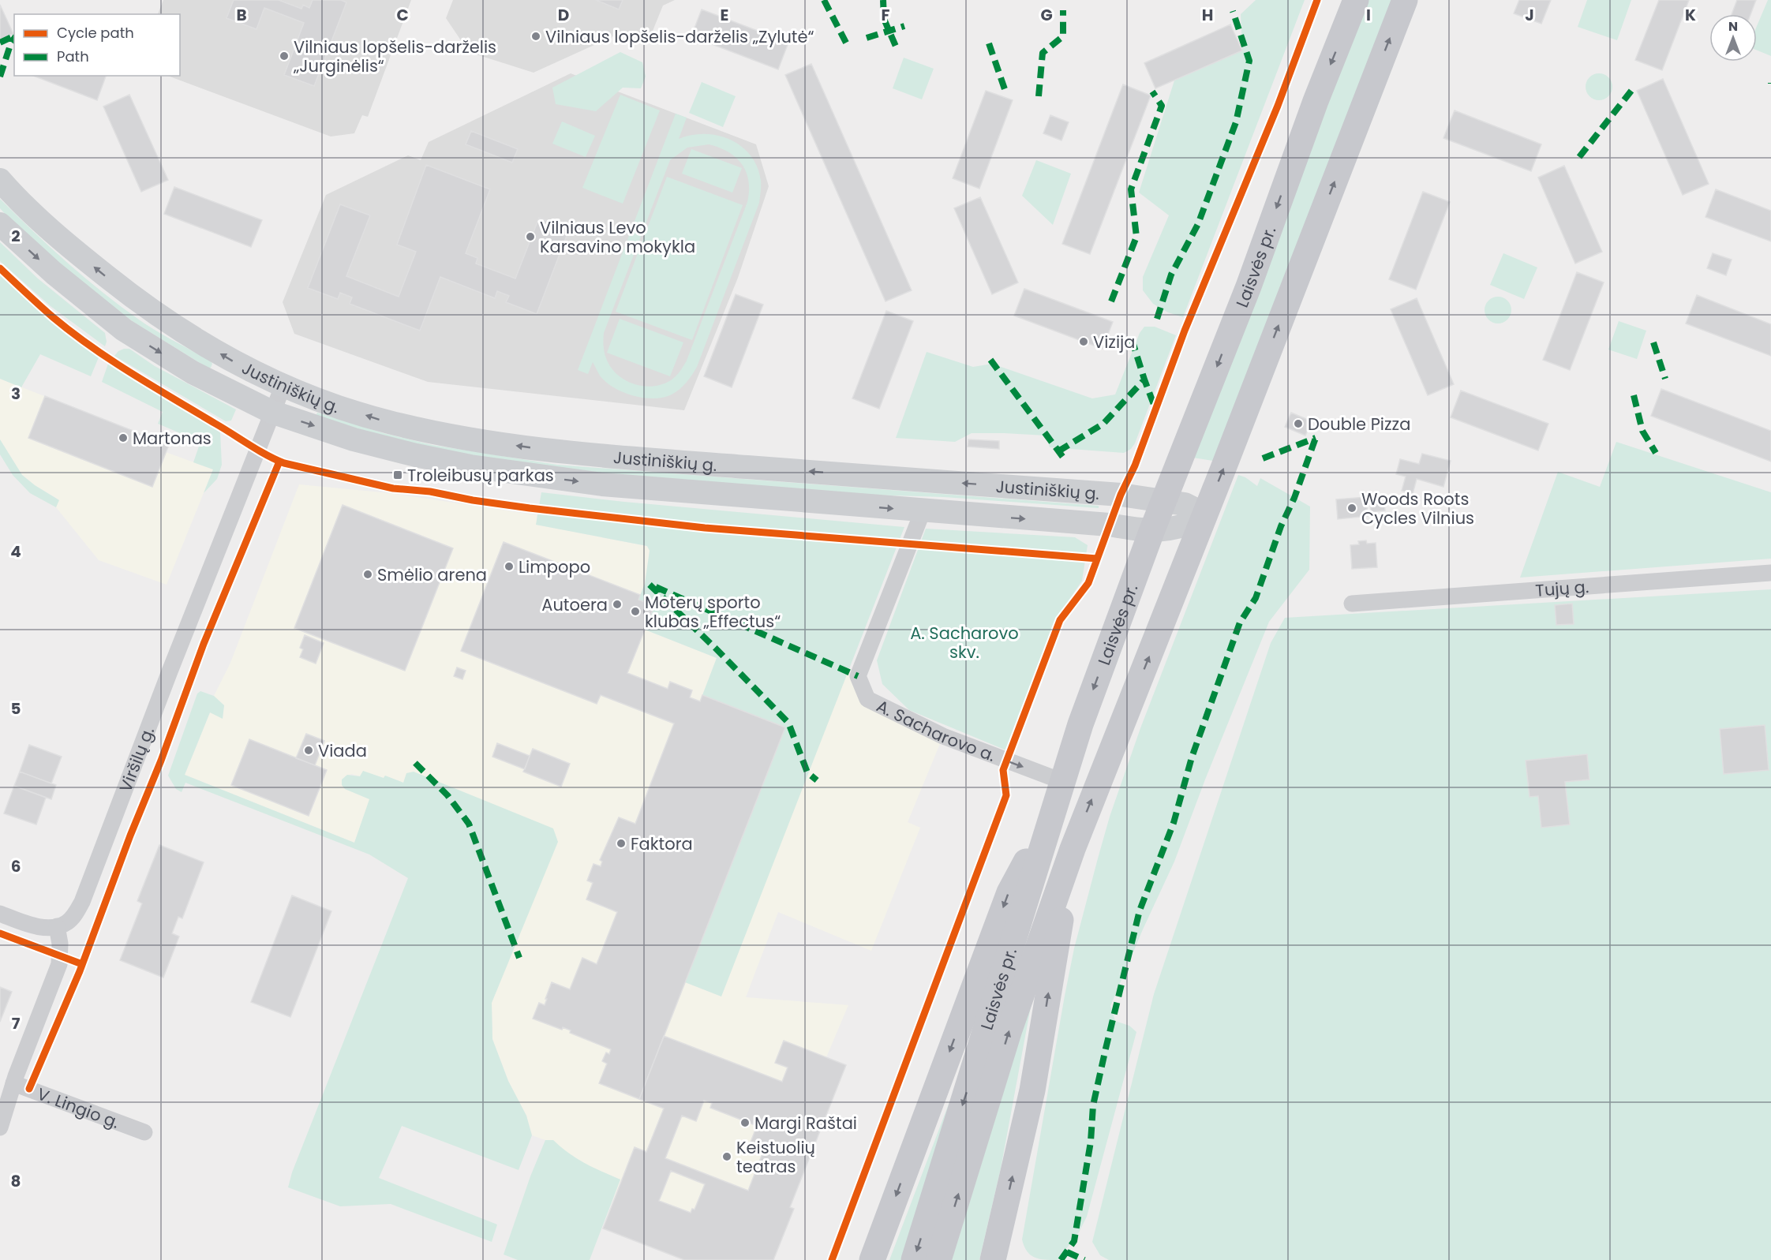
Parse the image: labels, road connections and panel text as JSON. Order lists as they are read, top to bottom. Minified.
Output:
{"streets":{"main road":["Laisvės pr.","Justiniškių g."],"street":["Tujų g.","A. Sacharovo a.","Viršilų g.","V. Lingio g."]},"crossings":[["Laisvės pr.","Justiniškių g."],["Laisvės pr.","A. Sacharovo a."],["Justiniškių g.","A. Sacharovo a."],["Justiniškių g.","Viršilų g."]],"parks":["A. Sacharovo skv."],"places":{"other":["Vilniaus lopšelis-darželis „Zylutė“","Vilniaus lopšelis-darželis „Jurginėlis“","Vilniaus Levo Karsavino mokykla","Vizija","Double Pizza","Martonas","Woods Roots Cycles Vilnius","Limpopo","Smėlio arena","Autoera","Moterų sporto klubas „Effectus“","Viada","Faktora","Margi Raštai","Keistuolių teatras"],"transit":["Troleibusų parkas"]},"legend":["Cycle path","Path"],"north":"top","grid":{"columns":["B","C","D","E","F","G","H","I","J","K"],"rows":["2","3","4","5","6","7","8"]}}
